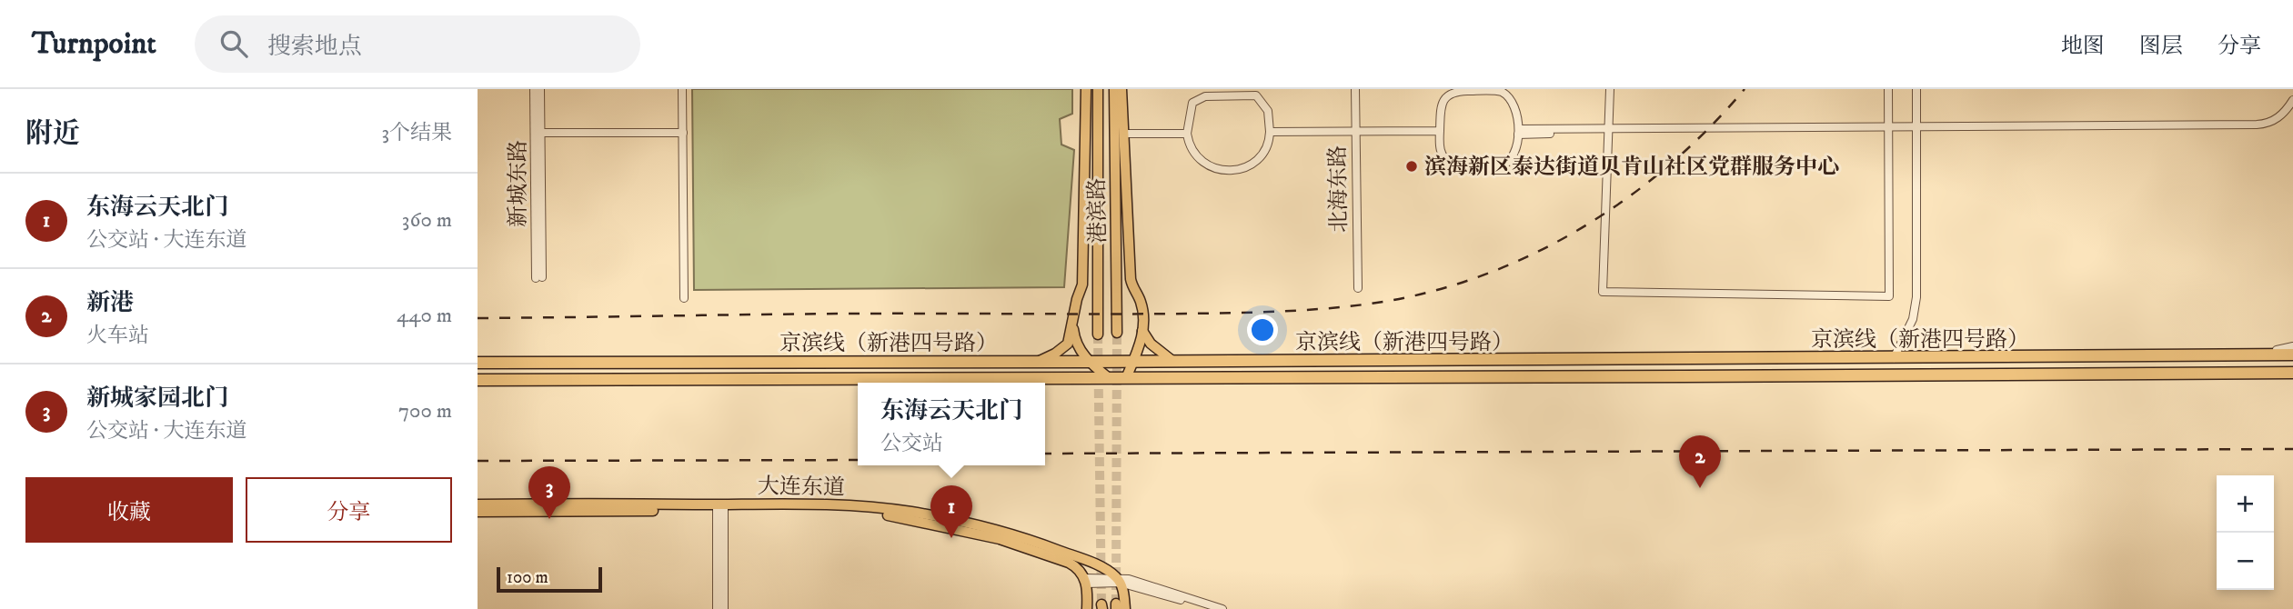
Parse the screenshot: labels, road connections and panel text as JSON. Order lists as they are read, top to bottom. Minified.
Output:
{"streets":{"highway":["京滨线（新港四号路）"],"main road":["港滨路","大连东道"],"street":["新城东路","北海东路"]},"places":["滨海新区泰达街道贝肯山社区党群服务中心"],"scale_bar":"100 m","page":{"header":"Turnpoint","search":"搜索地点","nav":["地图","图层","分享"],"heading":["附近","3个结果"],"list":[{"mark":"1","name":"东海云天北门","note":"公交站 · 大连东道","value":"360 m"},{"mark":"2","name":"新港","note":"火车站","value":"440 m"},{"mark":"3","name":"新城家园北门","note":"公交站 · 大连东道","value":"700 m"}],"popup":["东海云天北门","公交站"],"pins":["2","3","1"],"buttons":["收藏","分享"],"map_buttons":["+","−"],"scale":"100 m"}}
